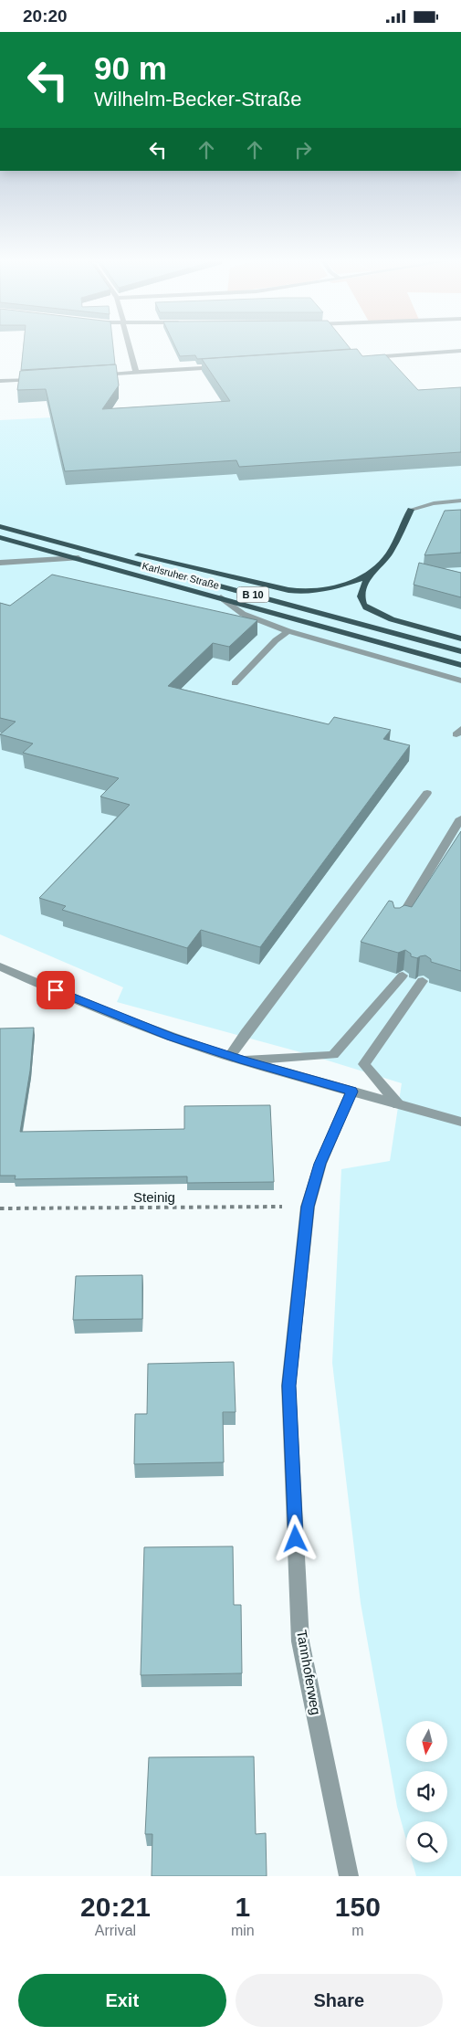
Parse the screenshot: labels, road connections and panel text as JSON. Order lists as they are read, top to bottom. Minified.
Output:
{"streets":{"main road":["Karlsruher Straße","B 10"],"street":["Tannhoferweg"],"path":["Steinig"]},"crossings":[["Steinig","Tannhoferweg"]],"north":"bottom","page":{"status":"20:20","turn":["90 m","Wilhelm-Becker-Straße"],"eta":["20:21","Arrival","1","min","150","m"],"buttons":["Exit","Share"]}}
